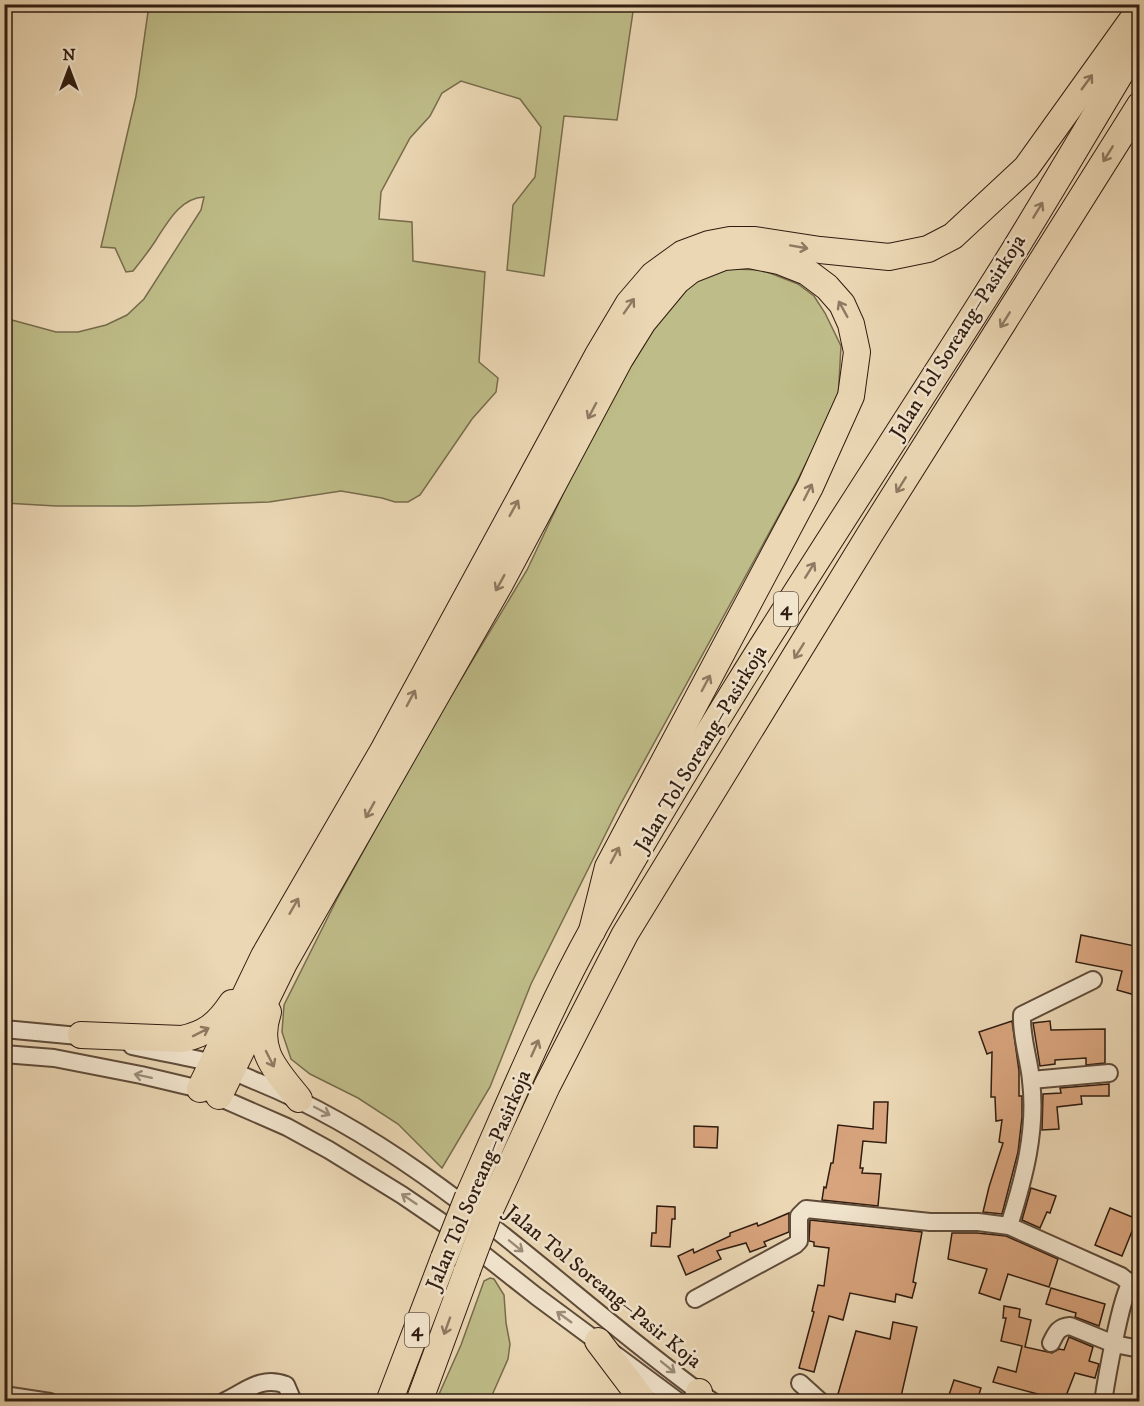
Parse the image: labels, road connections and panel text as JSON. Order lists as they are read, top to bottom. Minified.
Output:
{"streets":{"highway":["Jalan Tol Soreang–Pasirkoja","4"],"street":["Jalan Tol Soreang–Pasir Koja"]},"north":"top"}
